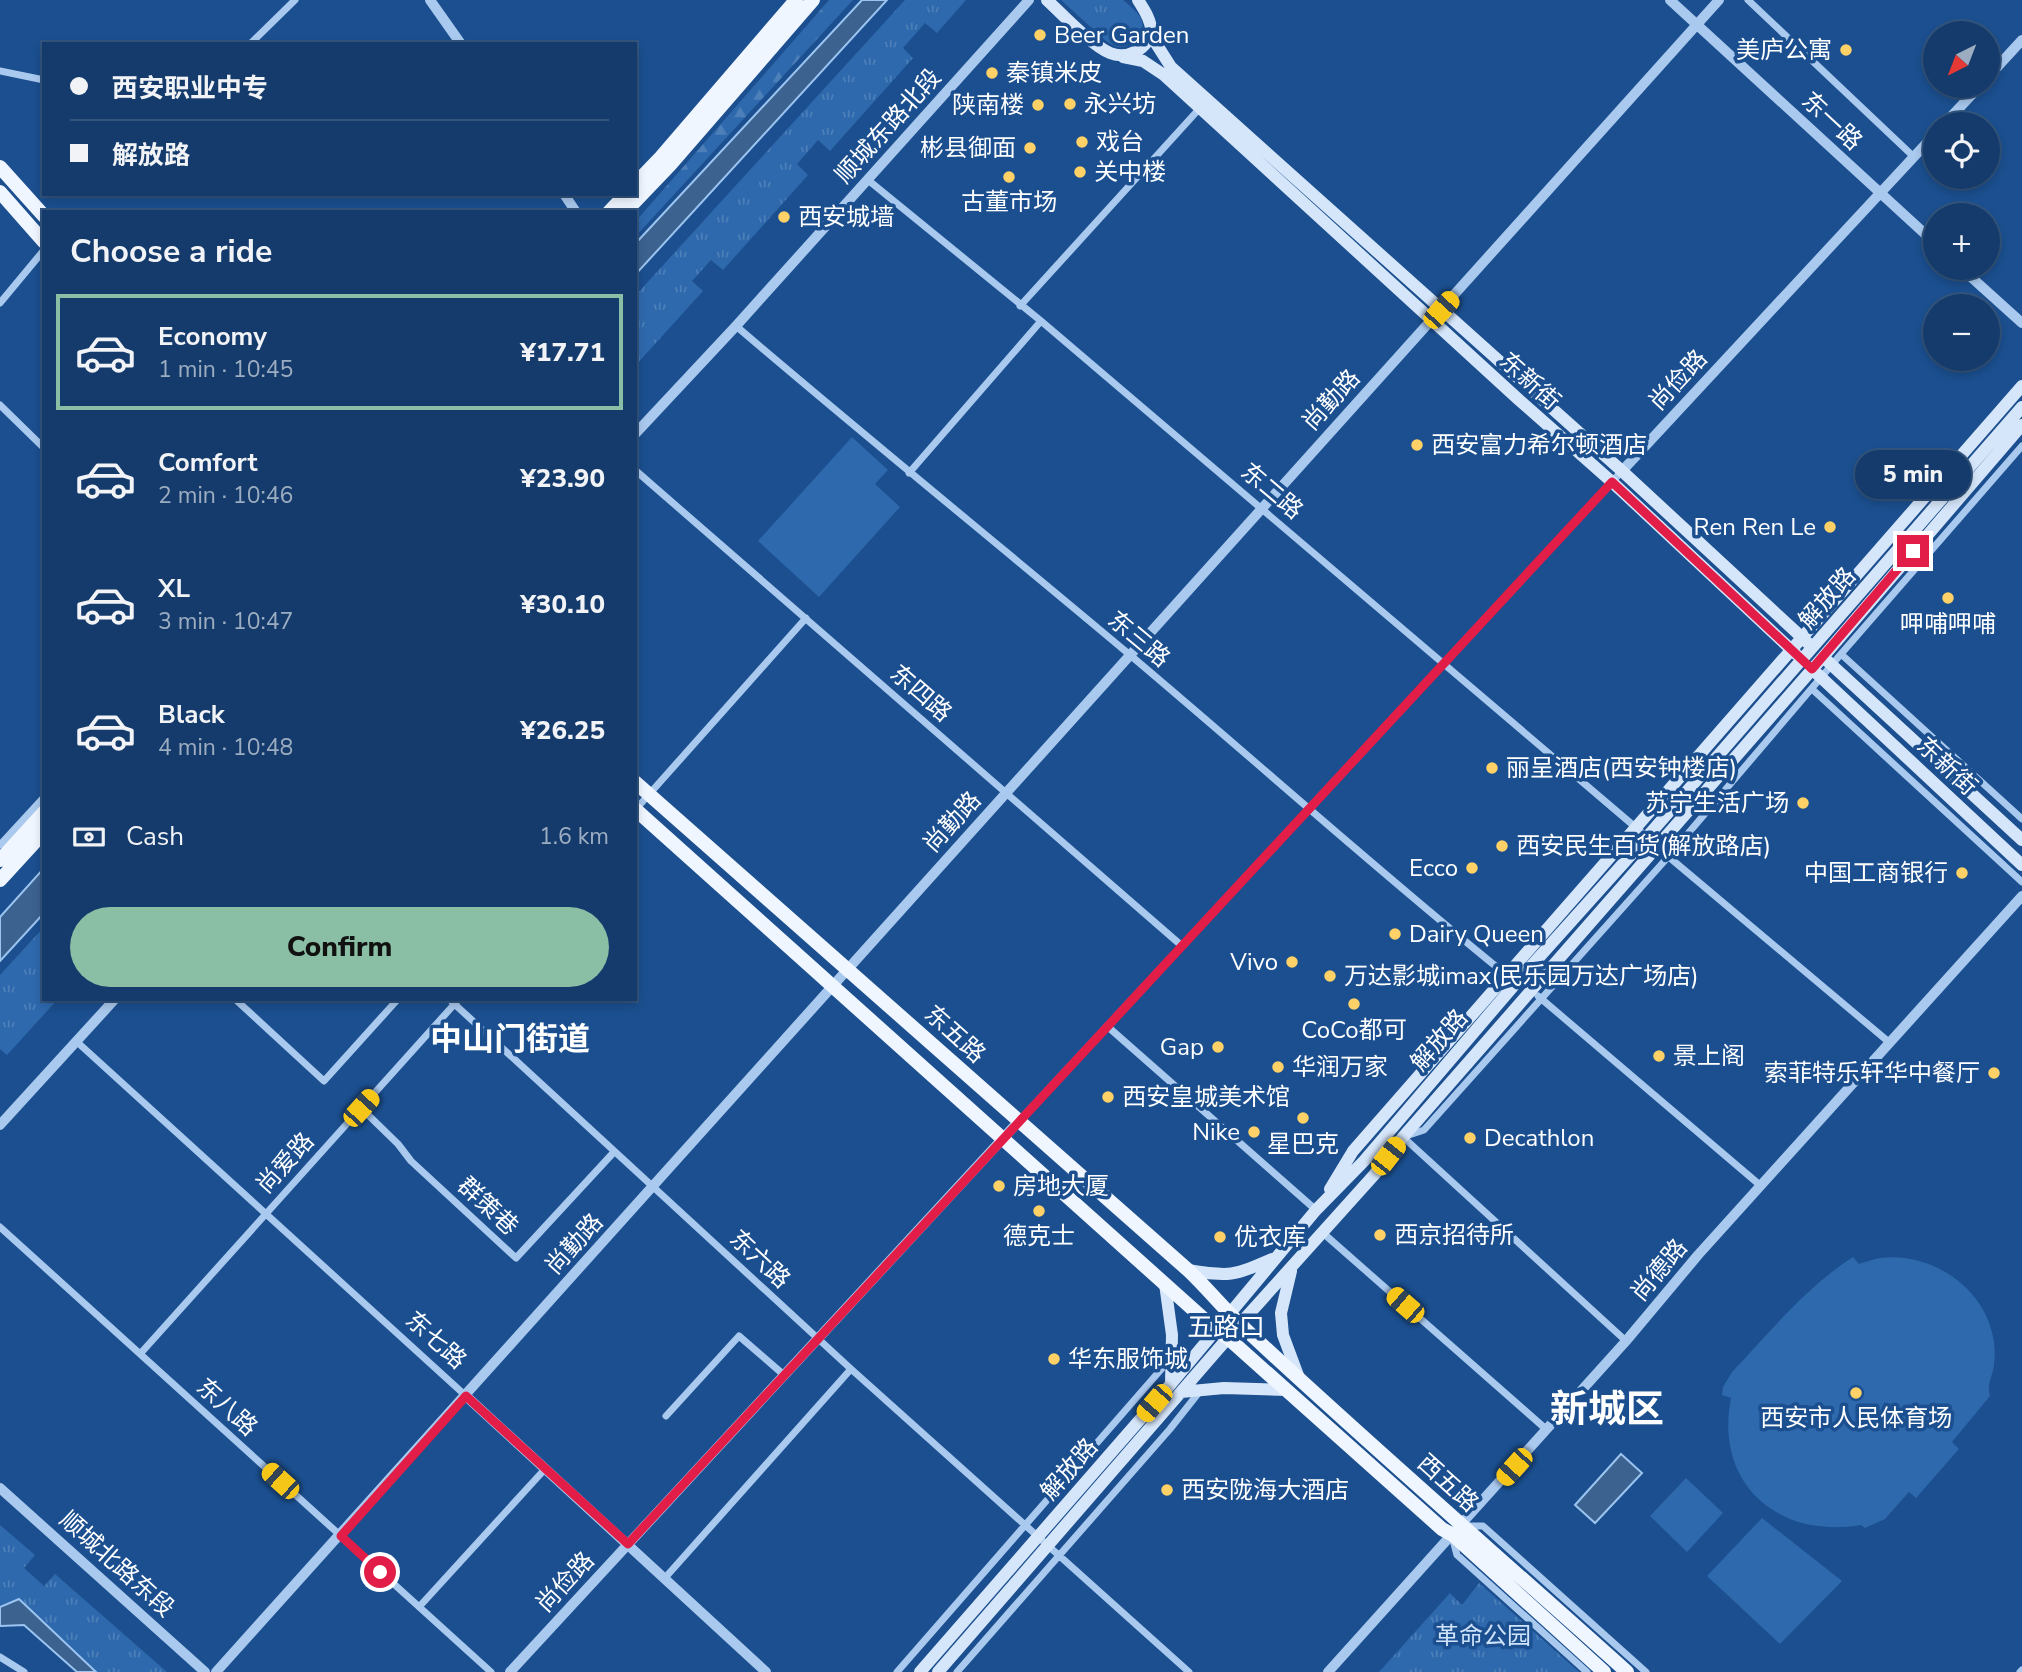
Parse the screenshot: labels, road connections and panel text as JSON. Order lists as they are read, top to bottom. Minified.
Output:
{"streets":{"main road":["东新街","解放路","东五路","西五路"],"street":["东一路","顺城东路北段","尚俭路","尚勤路","东二路","东三路","东四路","尚爱路","群策巷","东六路","尚德路","东七路","东八路","顺城北路东段"]},"crossings":[["东一路","尚俭路"],["东一路","尚勤路"],["顺城东路北段","东二路"],["顺城东路北段","东三路"],["尚俭路","东新街"],["尚俭路","东二路"],["尚俭路","东三路"],["尚俭路","东四路"],["尚俭路","东五路"],["尚俭路","东六路"],["尚俭路","东七路"],["东新街","尚勤路"],["东新街","解放路"],["尚勤路","东二路"],["尚勤路","东三路"],["尚勤路","东四路"],["尚勤路","东五路"],["尚勤路","东六路"],["尚勤路","东七路"],["尚勤路","东八路"],["东二路","解放路"],["解放路","东三路"],["解放路","东五路"],["解放路","东六路"],["解放路","西五路"],["东五路","西五路"],["尚爱路","群策巷"],["尚爱路","东六路"],["尚爱路","东七路"],["尚爱路","东八路"],["群策巷","东六路"],["尚德路","西五路"]],"districts":["中山门街道","五路口","新城区"],"parks":["革命公园"],"places":["Beer Garden","美庐公寓","秦镇米皮","永兴坊","陕南楼","戏台","彬县御面","关中楼","古董市场","西安城墙","西安富力希尔顿酒店","Ren Ren Le","呷哺呷哺","丽呈酒店(西安钟楼店)","苏宁生活广场","西安民生百货(解放路店)","Ecco","中国工商银行","Dairy Queen","Vivo","万达影城imax(民乐园万达广场店)","CoCo都可","Gap","景上阁","华润万家","索菲特乐轩华中餐厅","西安皇城美术馆","星巴克","Nike","Decathlon","房地大厦","德克士","西京招待所","优衣库","华东服饰城","西安市人民体育场","西安陇海大酒店"],"north":"bottom left","page":{"map_buttons":["+","−"],"banner":["西安职业中专","解放路"],"heading":"Choose a ride","list":[{"name":"Economy","note":"1 min · 10:45","value":"¥17.71"},{"name":"Comfort","note":"2 min · 10:46","value":"¥23.90"},{"name":"XL","note":"3 min · 10:47","value":"¥30.10"},{"name":"Black","note":"4 min · 10:48","value":"¥26.25"}],"bubble":"5 min","pay":["Cash","1.6 km"],"buttons":"Confirm"}}
